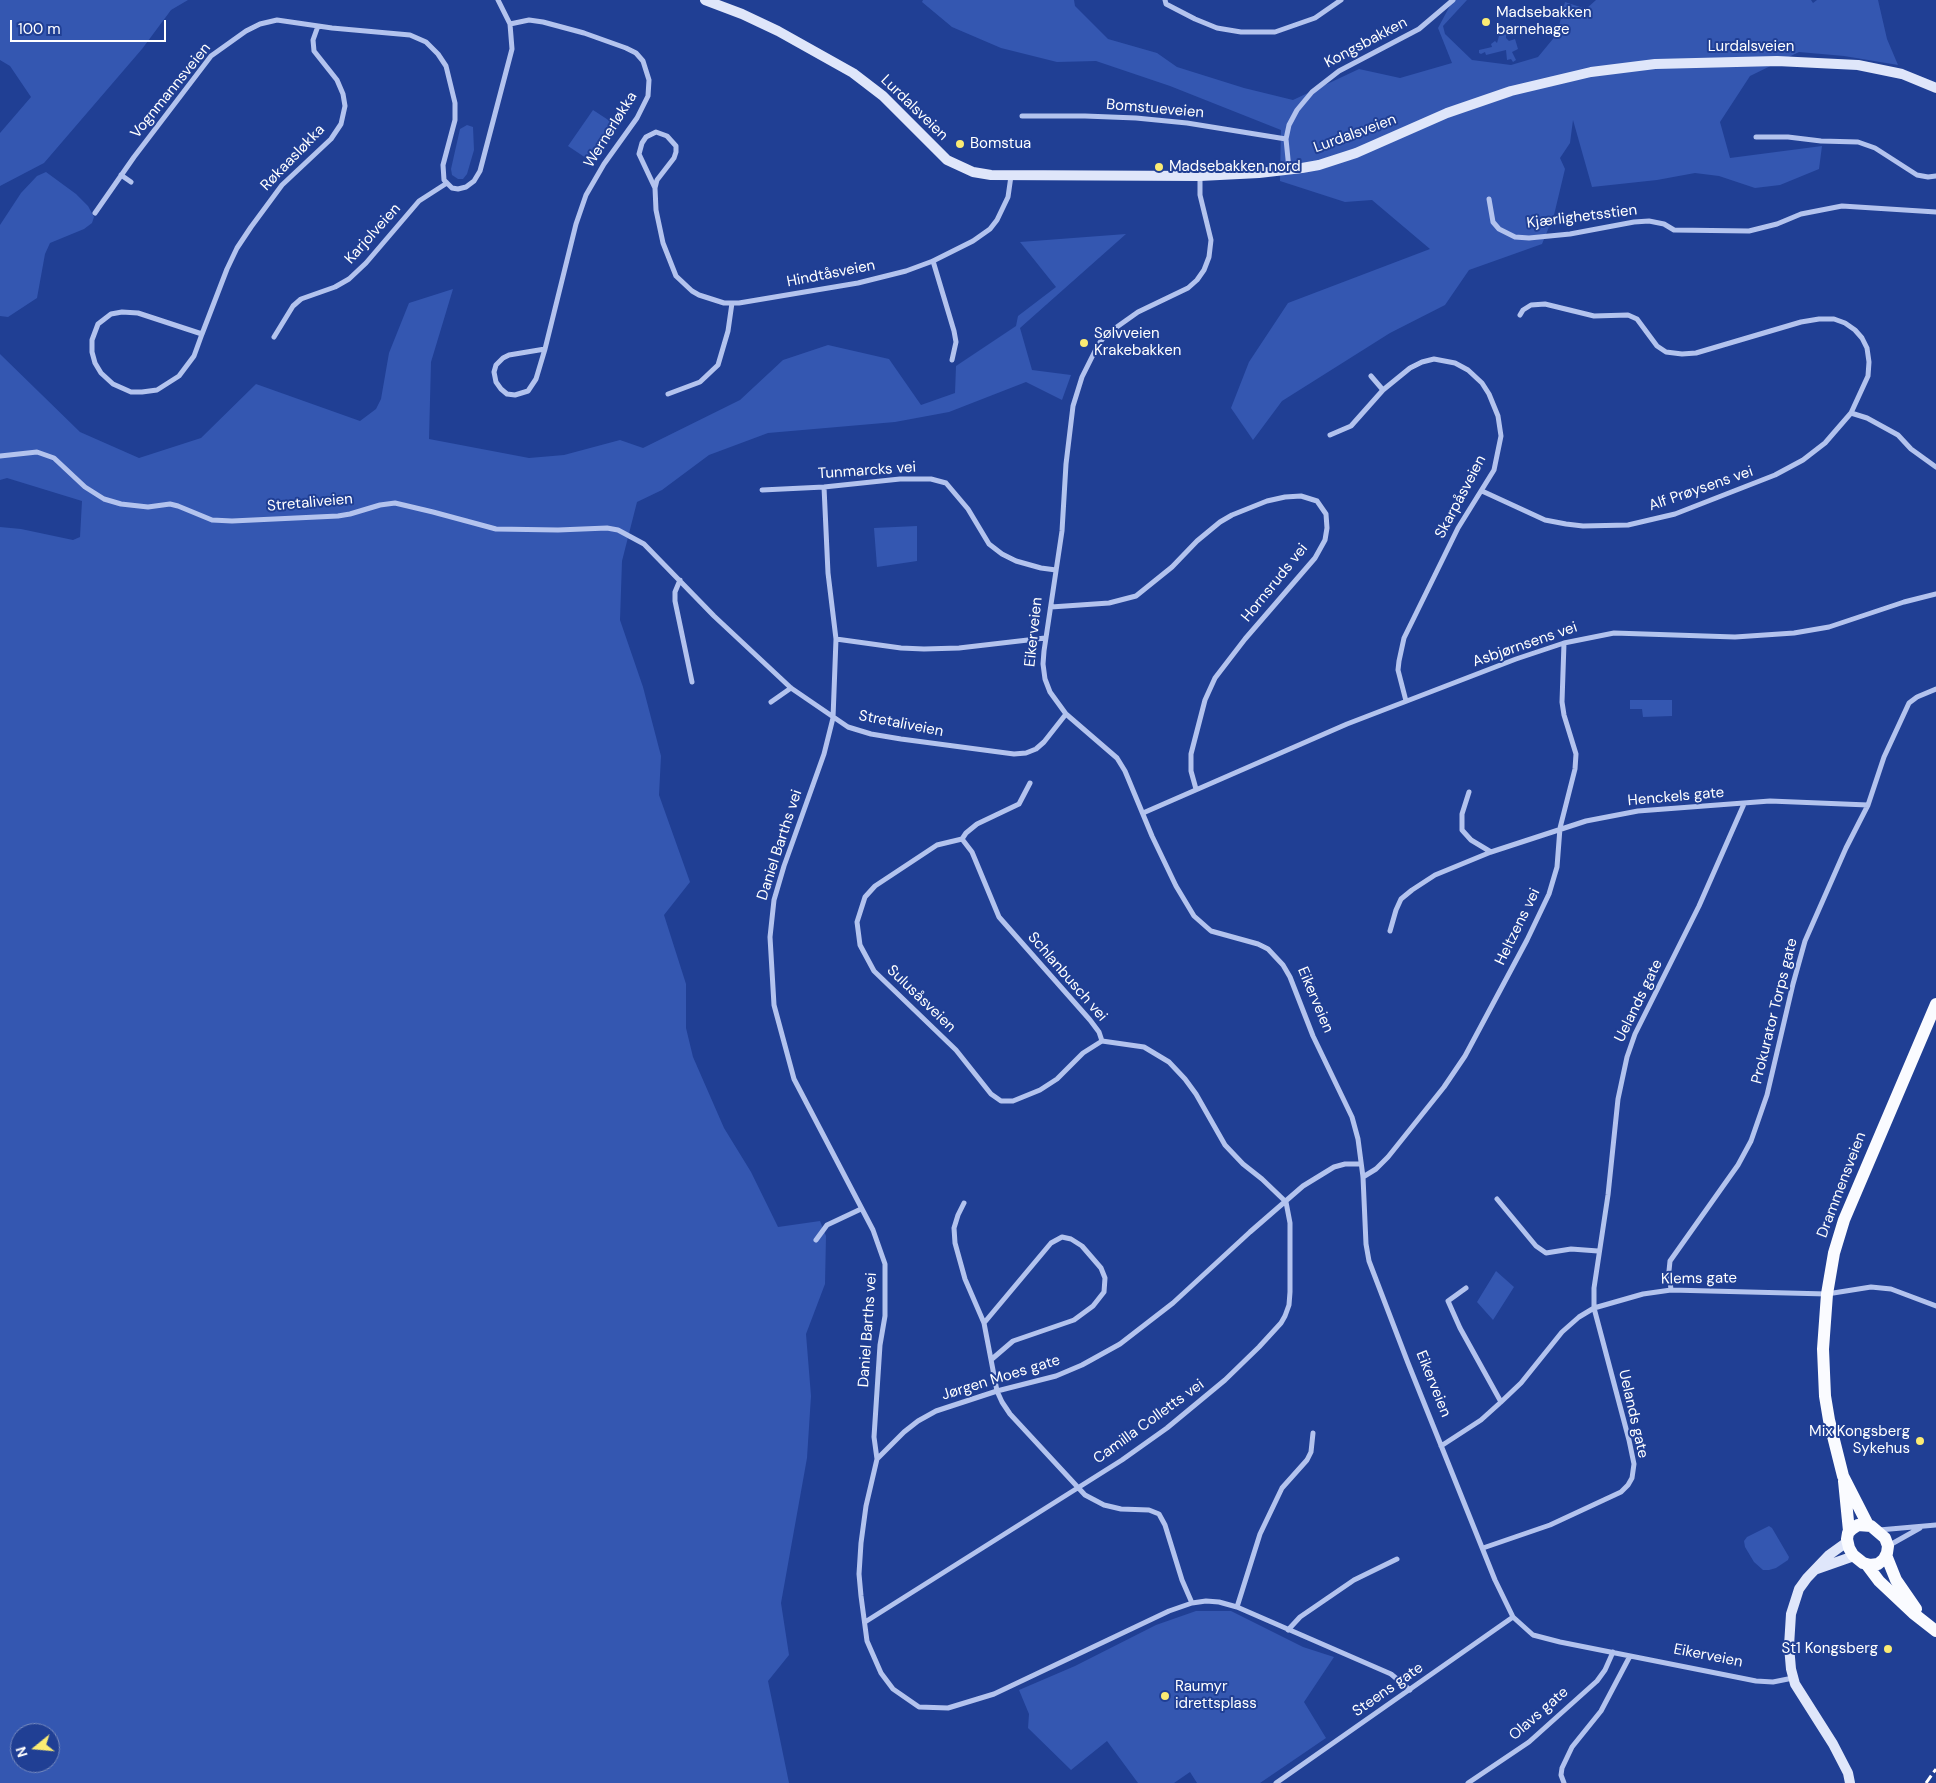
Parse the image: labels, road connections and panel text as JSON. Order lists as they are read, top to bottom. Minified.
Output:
{"streets":{"main road":["Lurdalsveien","Drammensveien"],"street":["Kongsbakken","Vognmannsveien","Bomstueveien","Wernerløkka","Røkaasløkka","Kjærlighetsstien","Karjolveien","Hindtåsveien","Tunmarcks vei","Alf Prøysens vei","Skarpåsveien","Stretaliveien","Hornsruds vei","Eikerveien","Asbjørnsens vei","Henckels gate","Daniel Barths vei","Heltzens vei","Schlanbusch vei","Sulusåsveien","Uelands gate","Prokurator Torps gate","Klems gate","Jørgen Moes gate","Camilla Colletts vei","Steens gate","Olavs gate"]},"crossings":[["Kongsbakken","Lurdalsveien"],["Kongsbakken","Bomstueveien"],["Lurdalsveien","Hindtåsveien"],["Lurdalsveien","Eikerveien"],["Vognmannsveien","Røkaasløkka"],["Vognmannsveien","Karjolveien"],["Tunmarcks vei","Eikerveien"],["Tunmarcks vei","Daniel Barths vei"],["Alf Prøysens vei","Skarpåsveien"],["Skarpåsveien","Asbjørnsens vei"],["Stretaliveien","Eikerveien"],["Stretaliveien","Daniel Barths vei"],["Hornsruds vei","Eikerveien"],["Hornsruds vei","Asbjørnsens vei"],["Eikerveien","Asbjørnsens vei"],["Eikerveien","Heltzens vei"],["Eikerveien","Uelands gate"],["Eikerveien","Klems gate"],["Eikerveien","Jørgen Moes gate"],["Eikerveien","Steens gate"],["Eikerveien","Olavs gate"],["Asbjørnsens vei","Heltzens vei"],["Henckels gate","Heltzens vei"],["Henckels gate","Uelands gate"],["Henckels gate","Prokurator Torps gate"],["Daniel Barths vei","Jørgen Moes gate"],["Schlanbusch vei","Sulusåsveien"],["Schlanbusch vei","Jørgen Moes gate"],["Schlanbusch vei","Camilla Colletts vei"],["Uelands gate","Klems gate"],["Prokurator Torps gate","Klems gate"],["Drammensveien","Klems gate"],["Jørgen Moes gate","Camilla Colletts vei"]],"places":["Madsebakken barnehage","Bomstua","Madsebakken nord","Sølvveien Krakebakken","Mix Kongsberg Sykehus","St1 Kongsberg","Raumyr idrettsplass"],"scale_bar":"100 m","north":"left"}
